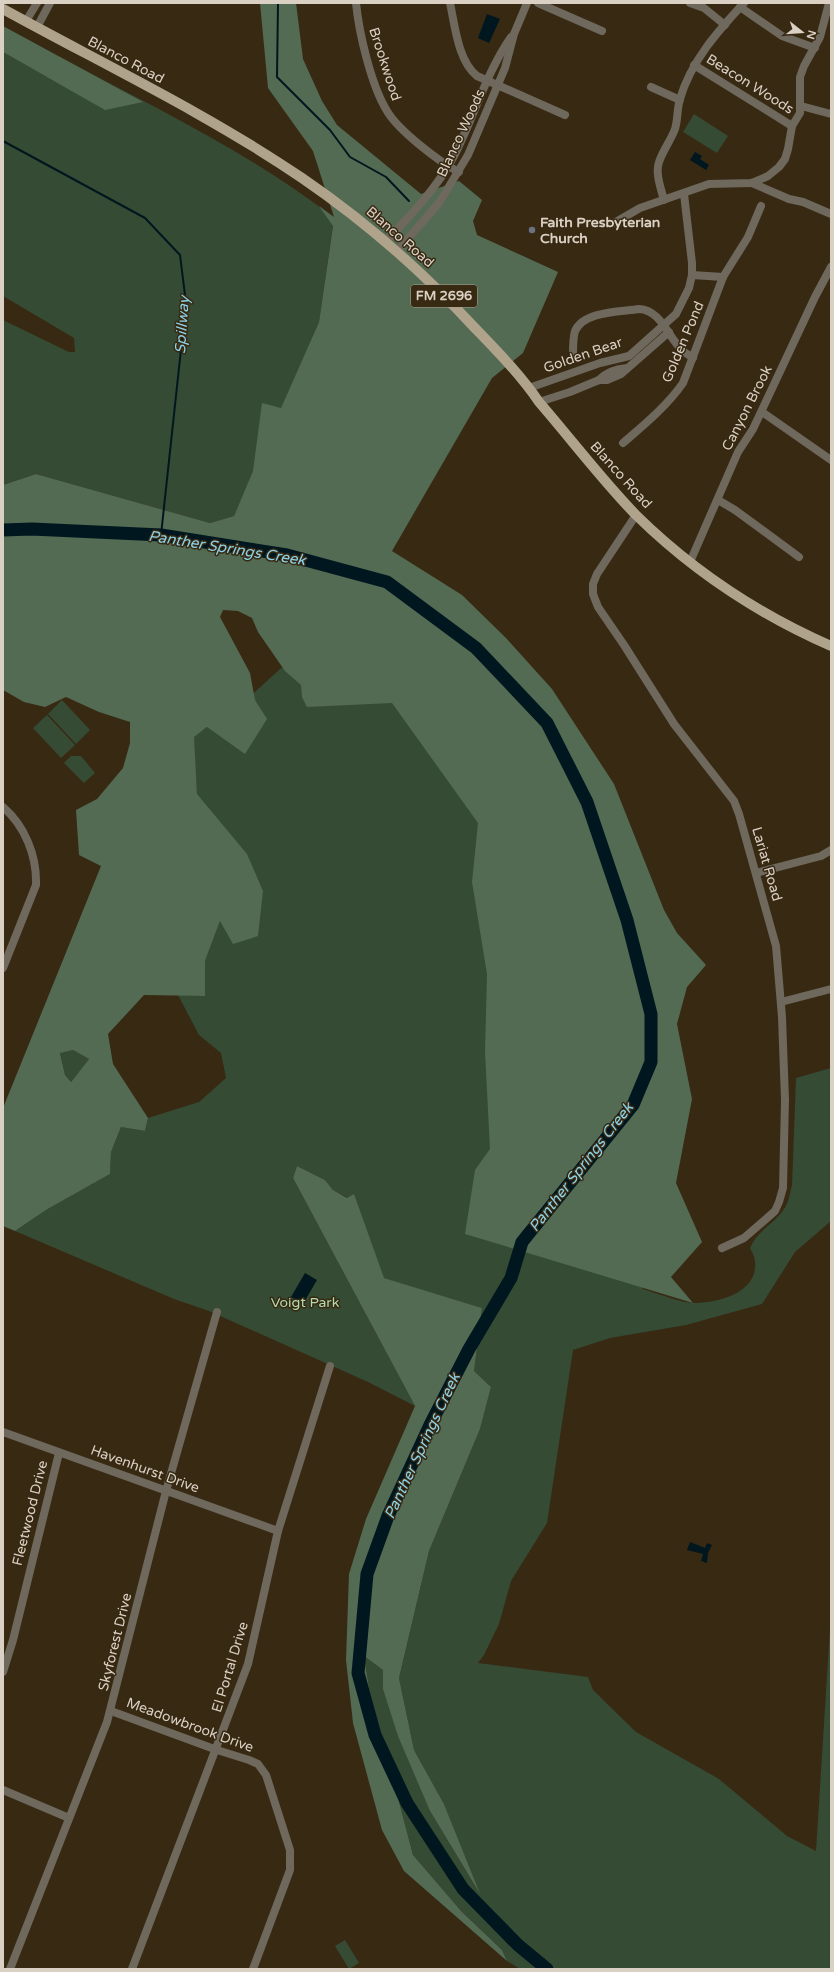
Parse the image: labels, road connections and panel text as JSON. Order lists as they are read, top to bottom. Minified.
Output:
{"streets":{"main road":["Blanco Road","FM 2696"],"street":["Brookwood","Beacon Woods","Blanco Woods","Golden Pond","Golden Bear","Canyon Brook","Lariat Road","Havenhurst Drive","Fleetwood Drive","Skyforest Drive","El Portal Drive","Meadowbrook Drive"]},"crossings":[["Blanco Road","Blanco Woods"],["Blanco Road","Golden Bear"],["Blanco Road","Canyon Brook"],["Blanco Road","Lariat Road"],["Brookwood","Blanco Woods"],["Havenhurst Drive","Fleetwood Drive"],["Havenhurst Drive","Skyforest Drive"],["Havenhurst Drive","El Portal Drive"],["Skyforest Drive","Meadowbrook Drive"],["El Portal Drive","Meadowbrook Drive"]],"water":["Spillway","Panther Springs Creek"],"parks":["Voigt Park"],"places":["Faith Presbyterian Church"],"north":"right"}
